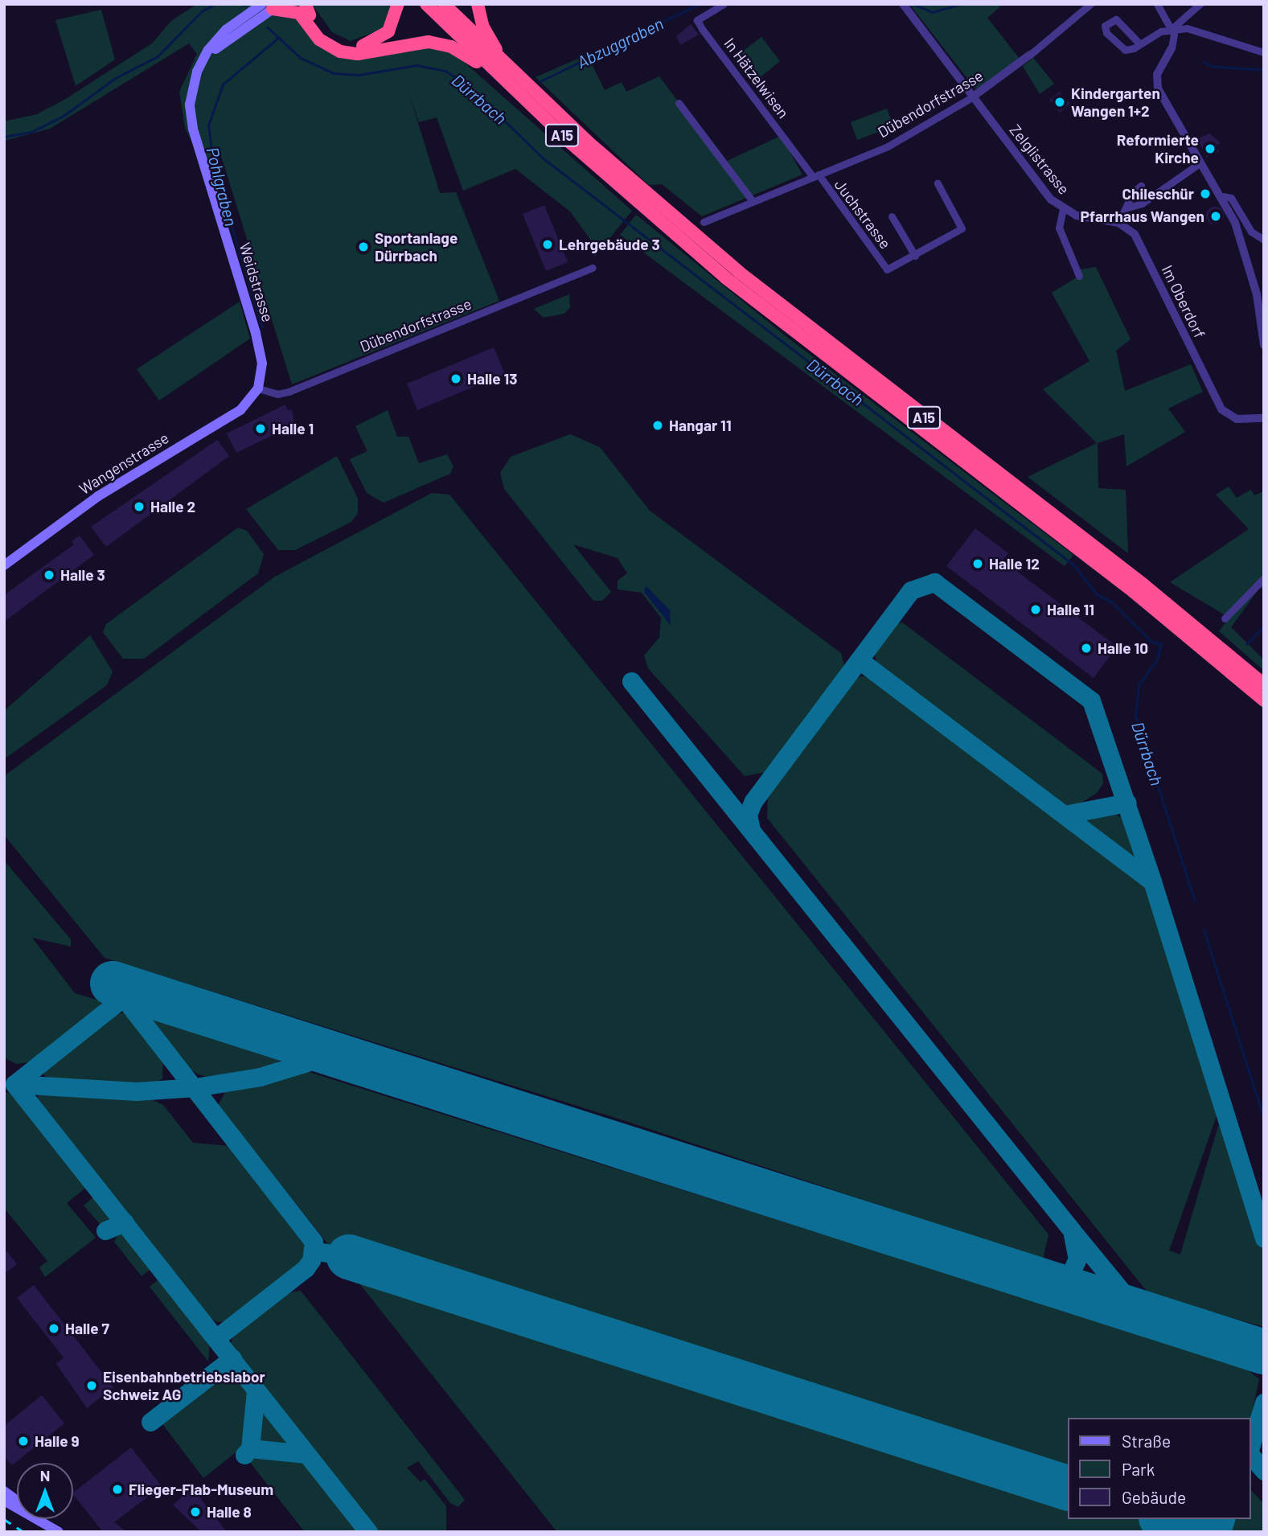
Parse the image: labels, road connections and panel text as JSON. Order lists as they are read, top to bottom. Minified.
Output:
{"streets":{"highway":["A15"],"main road":["Weidstrasse","Wangenstrasse"],"street":["In Hätzelwisen","Dübendorfstrasse","Zelglistrasse","Juchstrasse","Im Oberdorf"]},"crossings":[["In Hätzelwisen","Dübendorfstrasse"],["In Hätzelwisen","Juchstrasse"],["Dübendorfstrasse","Zelglistrasse"],["Dübendorfstrasse","Juchstrasse"],["Dübendorfstrasse","Weidstrasse"],["Dübendorfstrasse","Wangenstrasse"],["Zelglistrasse","Im Oberdorf"],["Weidstrasse","Wangenstrasse"]],"water":["Abzuggraben","Dürrbach","Pohlgraben"],"places":["Kindergarten Wangen 1+2","Reformierte Kirche","Chileschür","Pfarrhaus Wangen","Lehrgebäude 3","Sportanlage Dürrbach","Halle 13","Hangar 11","Halle 1","Halle 2","Halle 12","Halle 3","Halle 11","Halle 10","Halle 7","Eisenbahnbetriebslabor Schweiz AG","Halle 9","Flieger-Flab-Museum","Halle 8"],"legend":["Straße","Park","Gebäude"],"north":"top"}
